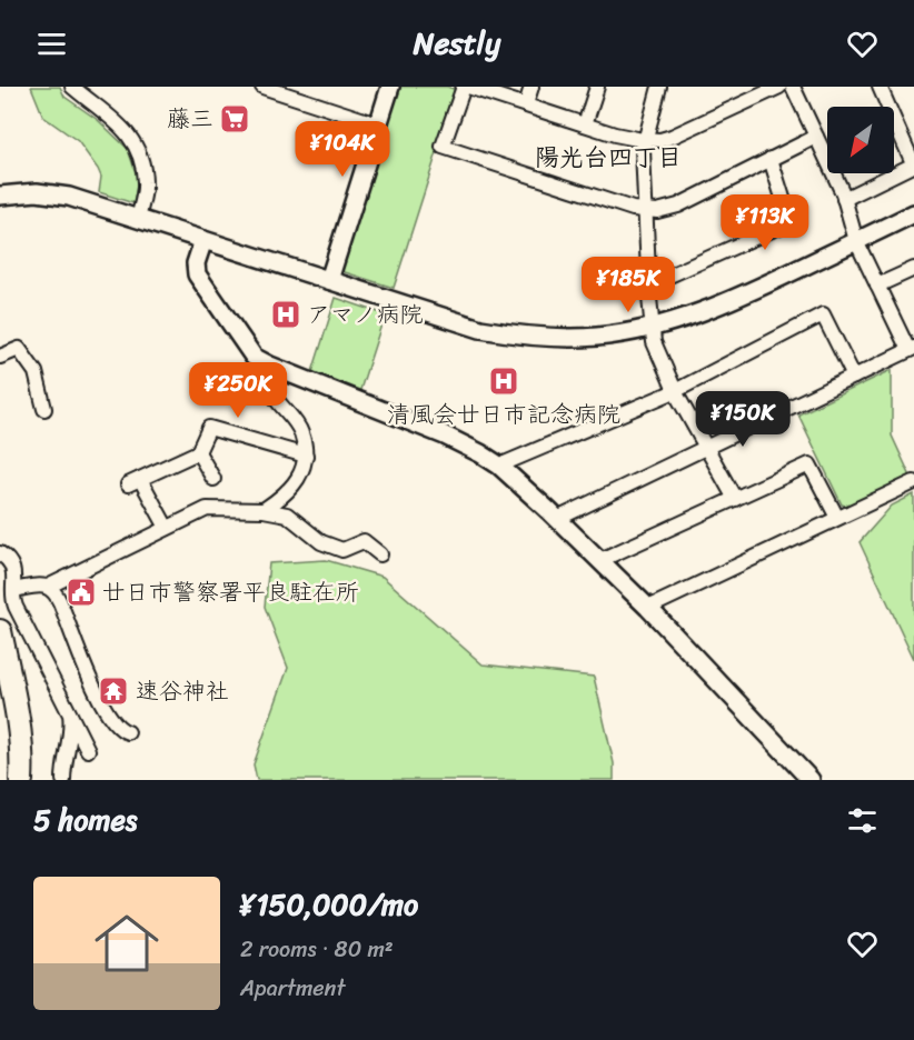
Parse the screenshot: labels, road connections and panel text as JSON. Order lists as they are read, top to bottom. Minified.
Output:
{"districts":["陽光台四丁目"],"places":{"supermarket":["藤三"],"hospital":["アマノ病院","清風会廿日市記念病院"],"public building":["廿日市警察署平良駐在所"],"temple":["速谷神社"]},"north":"bottom left","page":{"header":"Nestly","price":["¥104K","¥113K","¥185K","¥250K","¥150K"],"heading":"5 homes","list":[{"name":"¥150,000/mo","note":"2 rooms · 80 m² · Apartment"}]}}
